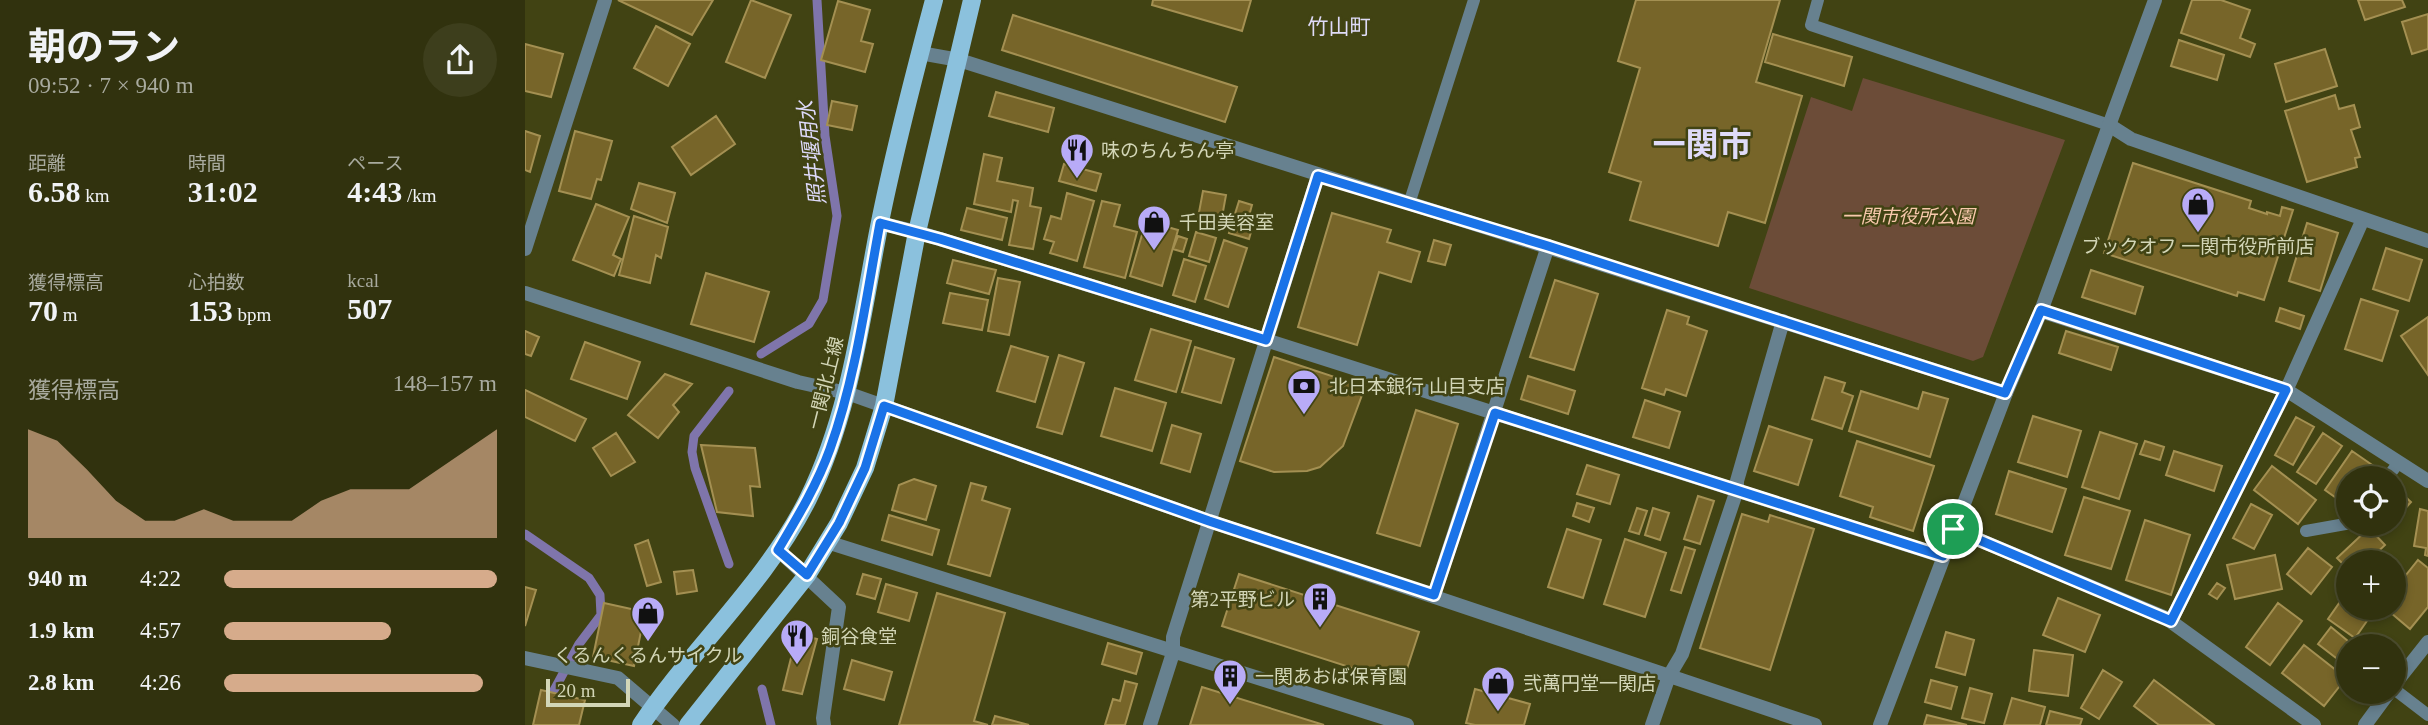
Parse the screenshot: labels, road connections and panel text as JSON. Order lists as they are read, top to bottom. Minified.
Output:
{"streets":{"main road":["一関北上線"]},"districts":["竹山町","一関市"],"water":["照井堰用水"],"parks":["一関市役所公園"],"places":{"restaurant":["味のちんちん亭","銅谷食堂"],"shop":["ブックオフ 一関市役所前店","千田美容室","くるんくるんサイクル","弐萬円堂一関店"],"bank":["北日本銀行 山目支店"],"building":["第2平野ビル","一関あおば保育園"]},"scale_bar":"20 m","page":{"heading":["朝のラン","09:52 · 7 × 940 m"],"stats":[["距離","6.58 km"],["時間","31:02"],["ペース","4:43 /km"],["獲得標高","70 m"],["心拍数","153 bpm"],["kcal","507"]],"chart":["獲得標高","148–157 m"],"map_buttons":["+","−"],"list":[{"name":"940 m","note":"4:22"},{"name":"1.9 km","note":"4:57"},{"name":"2.8 km","note":"4:26"}],"scale":"20 m"}}
